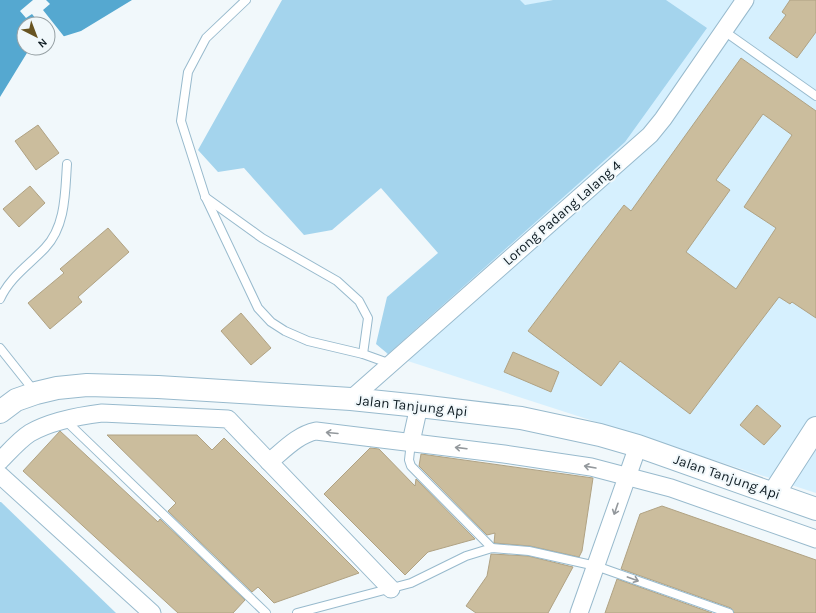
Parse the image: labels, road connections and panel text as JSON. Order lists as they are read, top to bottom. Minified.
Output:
{"streets":{"street":["Lorong Padang Lalang 4","Jalan Tanjung Api"]},"crossings":[["Lorong Padang Lalang 4","Jalan Tanjung Api"]],"north":"bottom right"}
